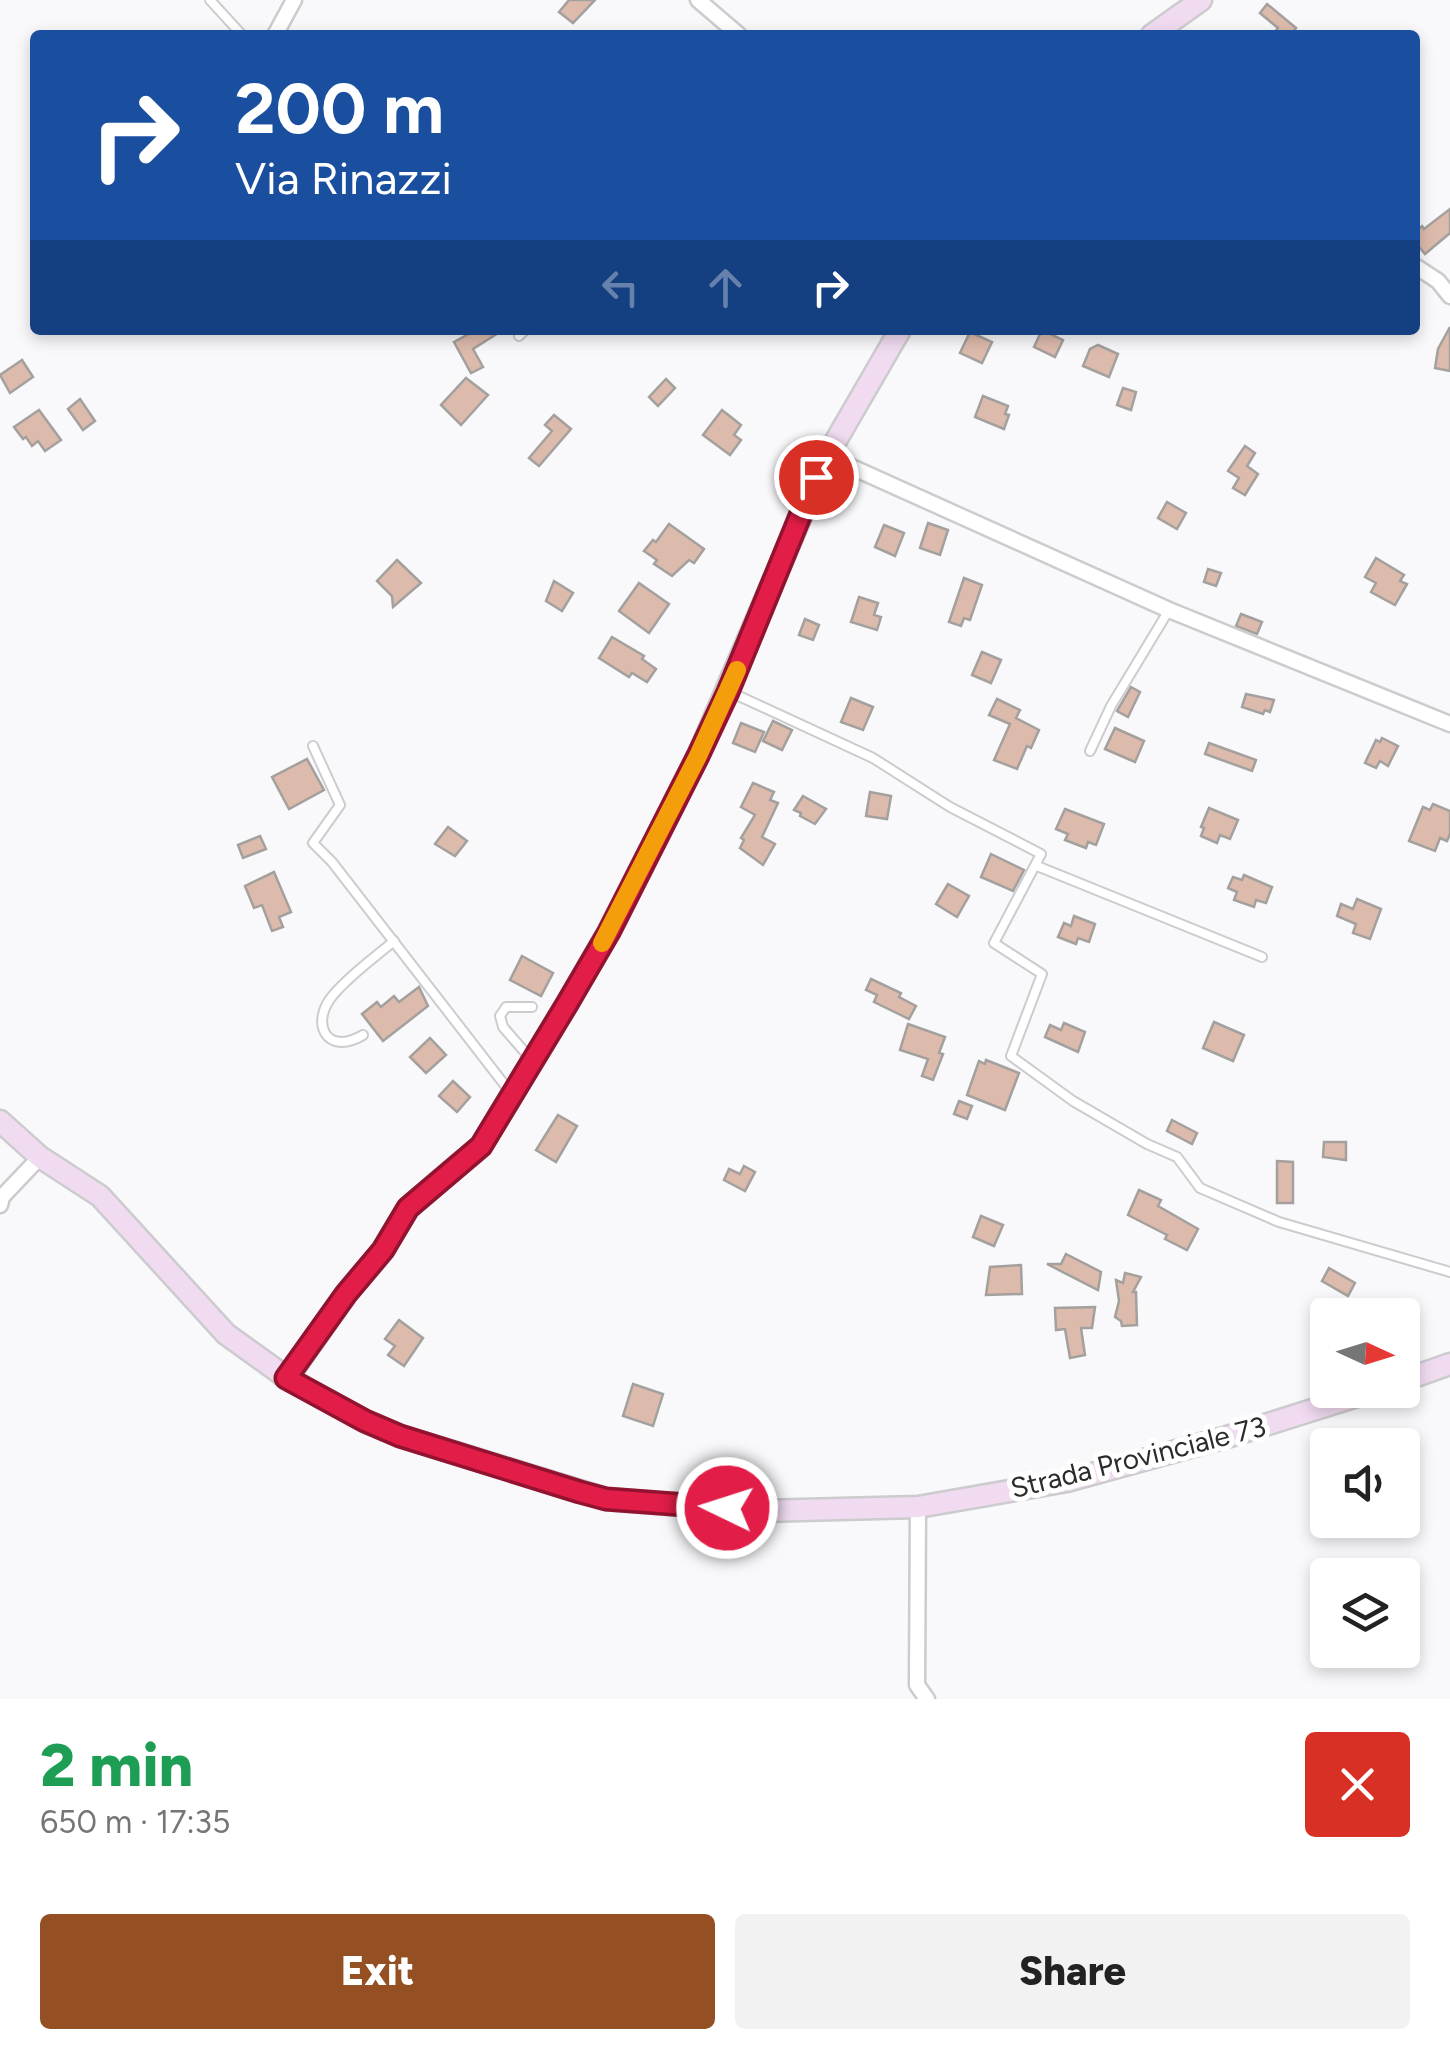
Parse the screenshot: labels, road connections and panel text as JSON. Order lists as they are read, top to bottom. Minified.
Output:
{"streets":{"street":["Strada Provinciale 73"]},"north":"right","page":{"turn":["200 m","Via Rinazzi"],"heading":["2 min","650 m · 17:35"],"buttons":["Exit","Share"]}}
